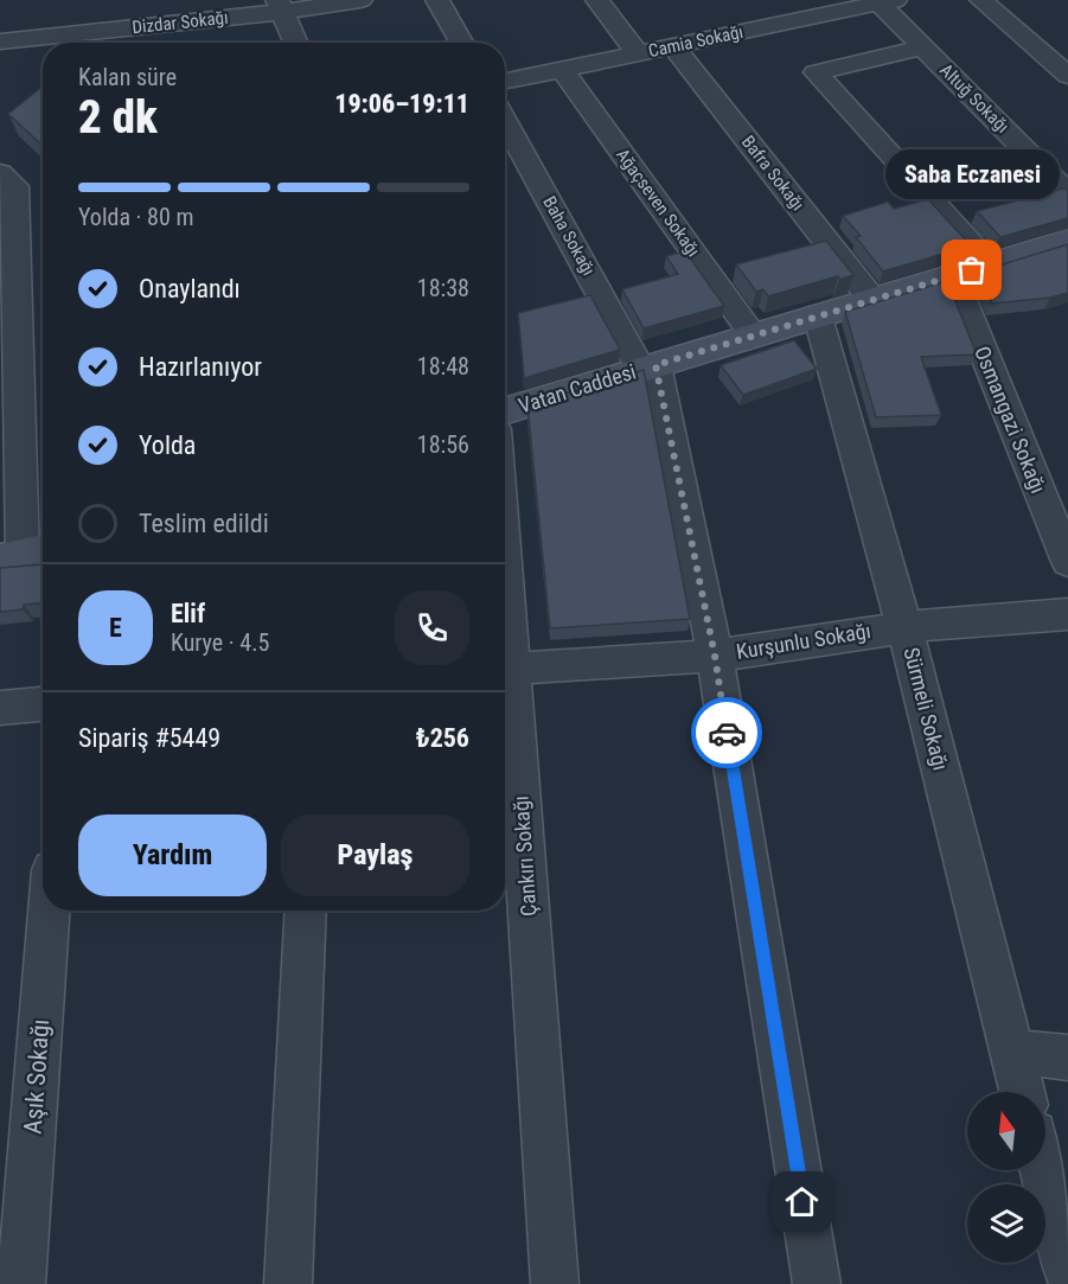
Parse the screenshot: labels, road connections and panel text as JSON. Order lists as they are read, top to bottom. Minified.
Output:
{"streets":{"street":["Dizdar Sokağı","Camia Sokağı","Altuğ Sokağı","Bafra Sokağı","Ağaçseven Sokağı","Baha Sokağı","Vatan Caddesi","Osmangazi Sokağı","Kurşunlu Sokağı","Sürmeli Sokağı","Çankırı Sokağı","Aşık Sokağı"]},"crossings":[["Camia Sokağı","Altuğ Sokağı"],["Camia Sokağı","Bafra Sokağı"],["Camia Sokağı","Ağaçseven Sokağı"],["Bafra Sokağı","Vatan Caddesi"],["Ağaçseven Sokağı","Vatan Caddesi"],["Baha Sokağı","Vatan Caddesi"],["Baha Sokağı","Kurşunlu Sokağı"],["Vatan Caddesi","Osmangazi Sokağı"],["Vatan Caddesi","Sürmeli Sokağı"],["Kurşunlu Sokağı","Sürmeli Sokağı"]],"places":["Saba Eczanesi"],"north":"top","page":{"heading":["2 dk","Kalan süre","19:06–19:11"],"panel":["Elif","Kurye · 4.5","Sipariş #5449","₺256"],"bubble":"Saba Eczanesi","bar":"Yolda · 80 m","list":[["Onaylandı","18:38"],["Hazırlanıyor","18:48"],["Yolda","18:56"],"Teslim edildi"],"round":"E","buttons":["Yardım","Paylaş"]}}
